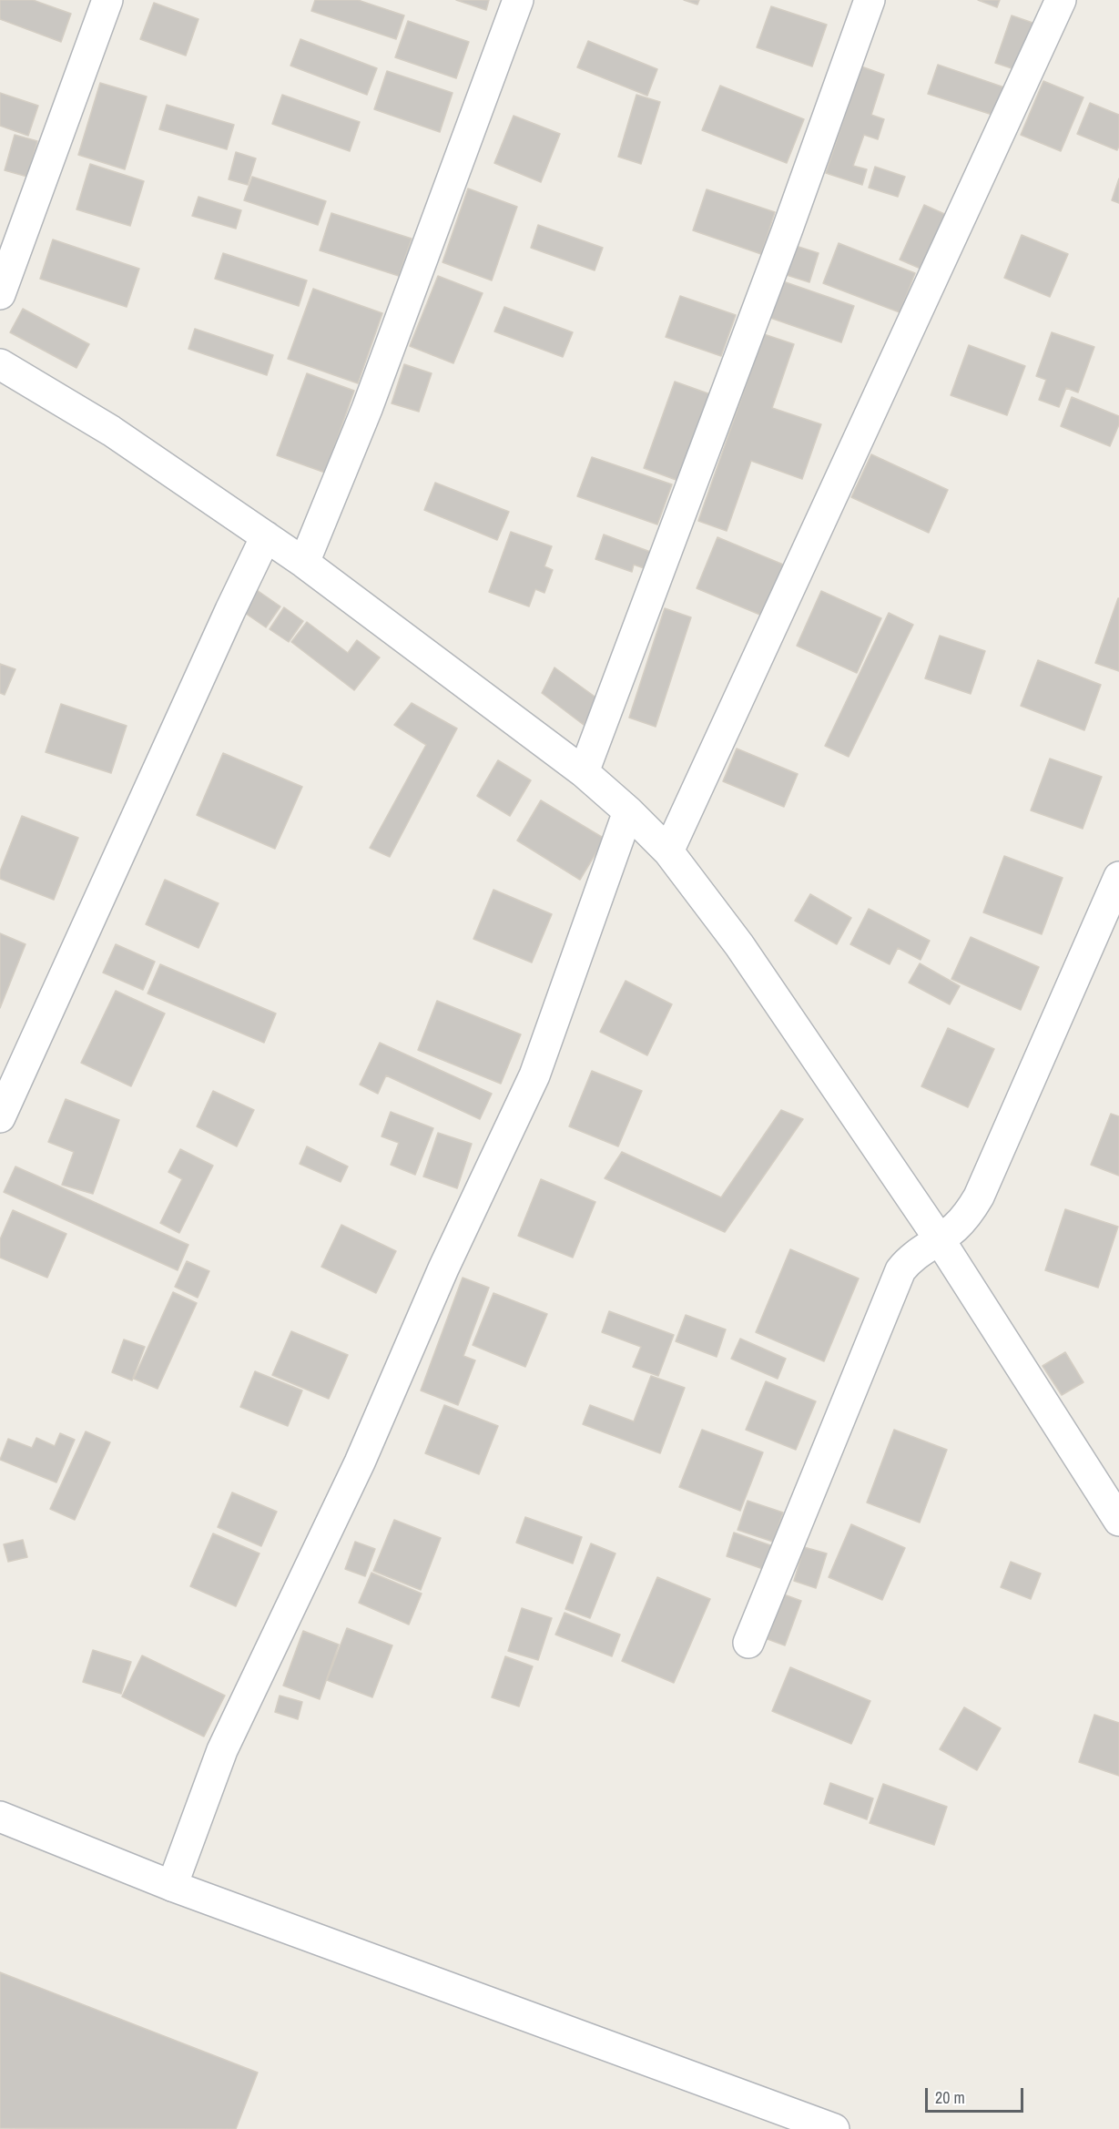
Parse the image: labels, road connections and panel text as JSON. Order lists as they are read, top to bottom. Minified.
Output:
{"scale_bar":"20 m"}
